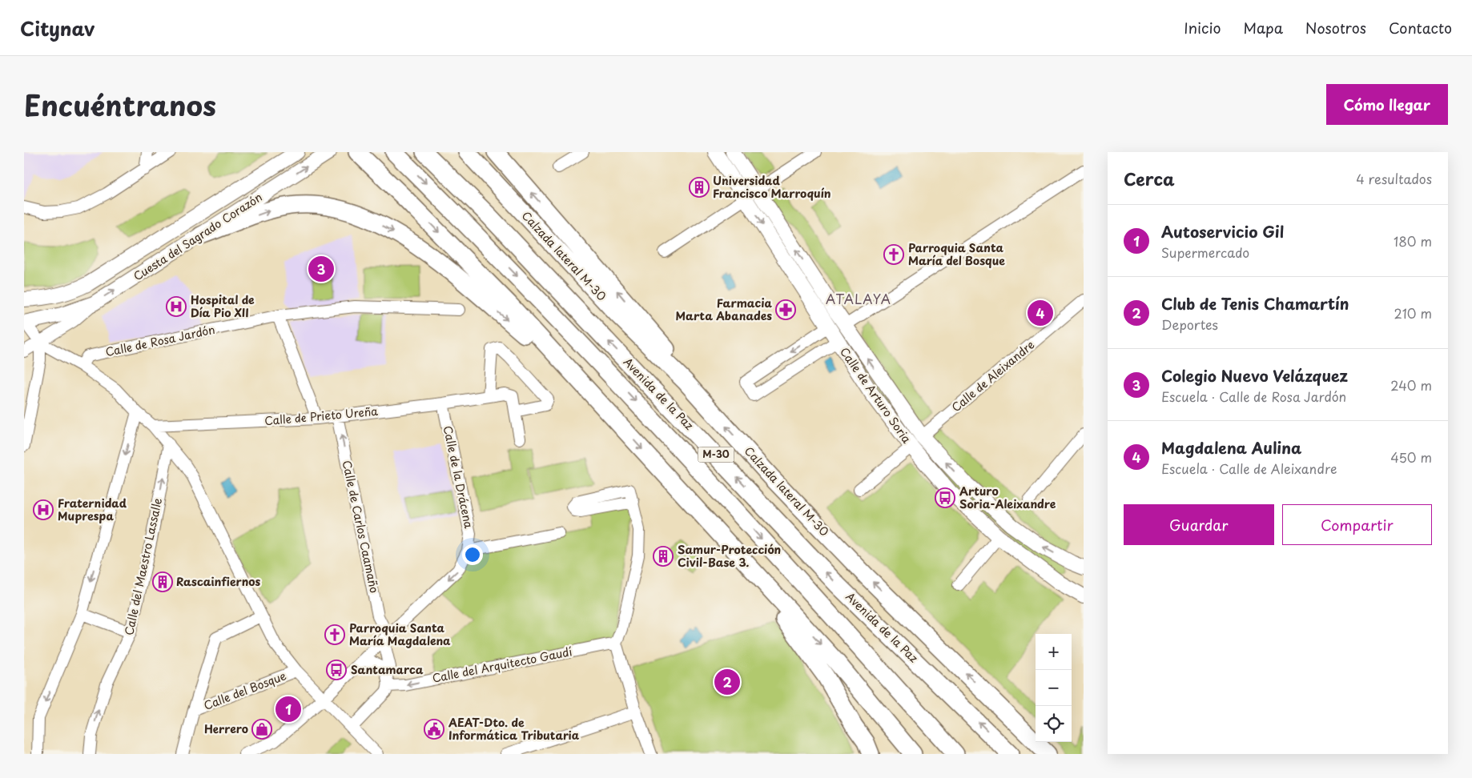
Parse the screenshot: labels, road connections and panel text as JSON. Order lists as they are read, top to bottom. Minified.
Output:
{"streets":{"highway":["Calzada lateral M-30","Avenida de la Paz","M-30"],"main road":["Cuesta del Sagrado Corazón","Calle de Arturo Soria"],"street":["Calle de Rosa Jardón","Calle de Aleixandre","Calle de Prieto Ureña","Calle de la Drácena","Calle de Carlos Caamaño","Calle del Maestro Lassalle","Calle del Arquitecto Gaudí","Calle del Bosque"]},"crossings":[["Calle de Aleixandre","Calle de Arturo Soria"],["Calle de Prieto Ureña","Calle de la Drácena"],["Calle de Prieto Ureña","Calle de Carlos Caamaño"],["Calle de la Drácena","Calle de Carlos Caamaño"]],"one_way":["Calle de Carlos Caamaño"],"districts":["ATALAYA"],"places":{"building":["Universidad Francisco Marroquín","Samur-Protección Civil-Base 3.","Rascainfiernos"],"church":["Parroquia Santa María del Bosque","Parroquia Santa María Magdalena"],"hospital":["Hospital de Día Pio XII","Fraternidad Muprespa"],"pharmacy":["Farmacia Marta Abanades"],"bus stop":["Arturo Soria-Aleixandre","Santamarca"],"shop":["Herrero"],"public building":["AEAT-Dto. de Informática Tributaria"]},"page":{"header":"Citynav","nav":["Inicio","Mapa","Nosotros","Contacto"],"title":"Encuéntranos","buttons":["Cómo llegar",["Guardar","Compartir"]],"heading":["Cerca","4 resultados"],"list":[{"mark":"1","name":"Autoservicio Gil","note":"Supermercado","value":"180 m"},{"mark":"2","name":"Club de Tenis Chamartín","note":"Deportes","value":"210 m"},{"mark":"3","name":"Colegio Nuevo Velázquez","note":"Escuela · Calle de Rosa Jardón","value":"240 m"},{"mark":"4","name":"Magdalena Aulina","note":"Escuela · Calle de Aleixandre","value":"450 m"}],"pins":["3","4","2","1"],"map_buttons":["+","−"]}}
